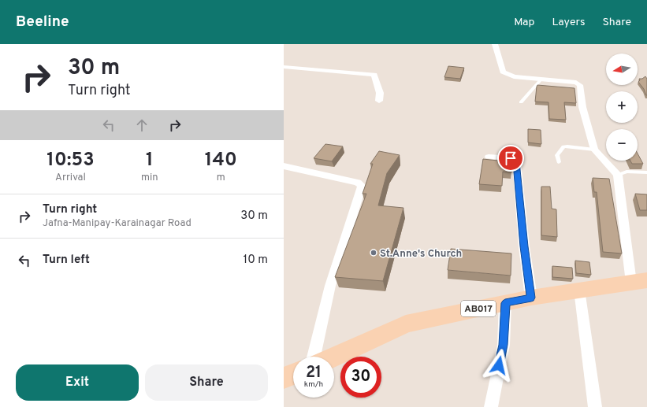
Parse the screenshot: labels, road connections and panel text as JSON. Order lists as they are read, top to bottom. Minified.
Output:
{"streets":{"main road":["AB017"]},"places":["St.Anne's Church"],"north":"left","page":{"header":"Beeline","nav":["Map","Layers","Share"],"turn":["30 m","Turn right"],"map_buttons":["+","−"],"eta":["10:53","Arrival","1","min","140","m"],"list":[{"name":"Turn right","note":"Jafna-Manipay-Karainagar Road","value":"30 m"},{"name":"Turn left","value":"10 m"}],"speed":"21 km/h","limit":"30","buttons":["Exit","Share"]}}
